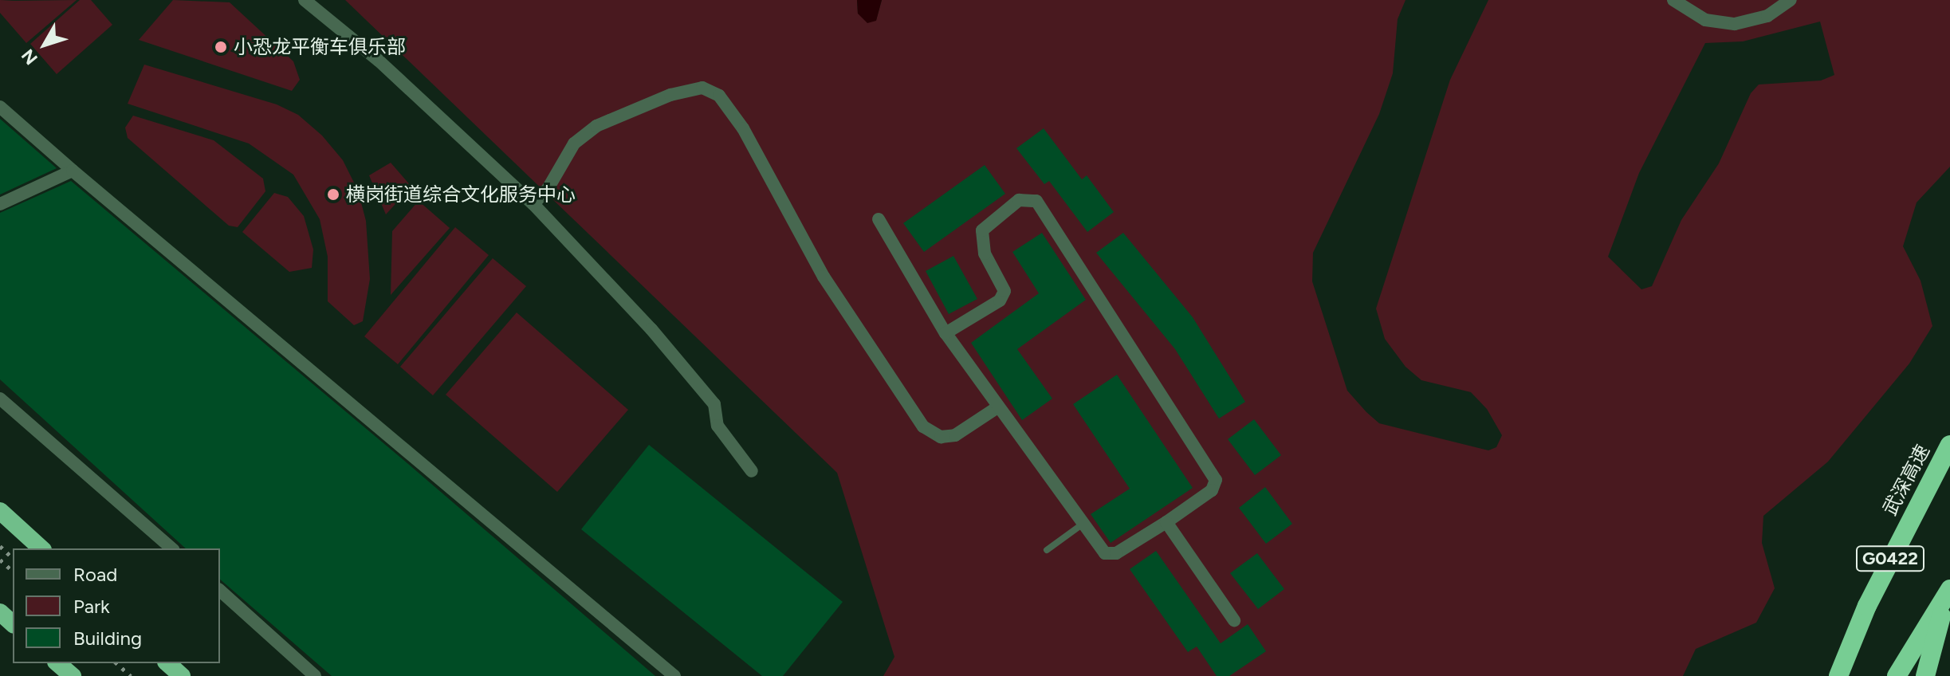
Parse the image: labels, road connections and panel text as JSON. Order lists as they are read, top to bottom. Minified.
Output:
{"streets":{"highway":["武深高速","G0422"]},"places":["小恐龙平衡车俱乐部","横岗街道综合文化服务中心"],"legend":["Road","Park","Building"],"north":"bottom left"}
